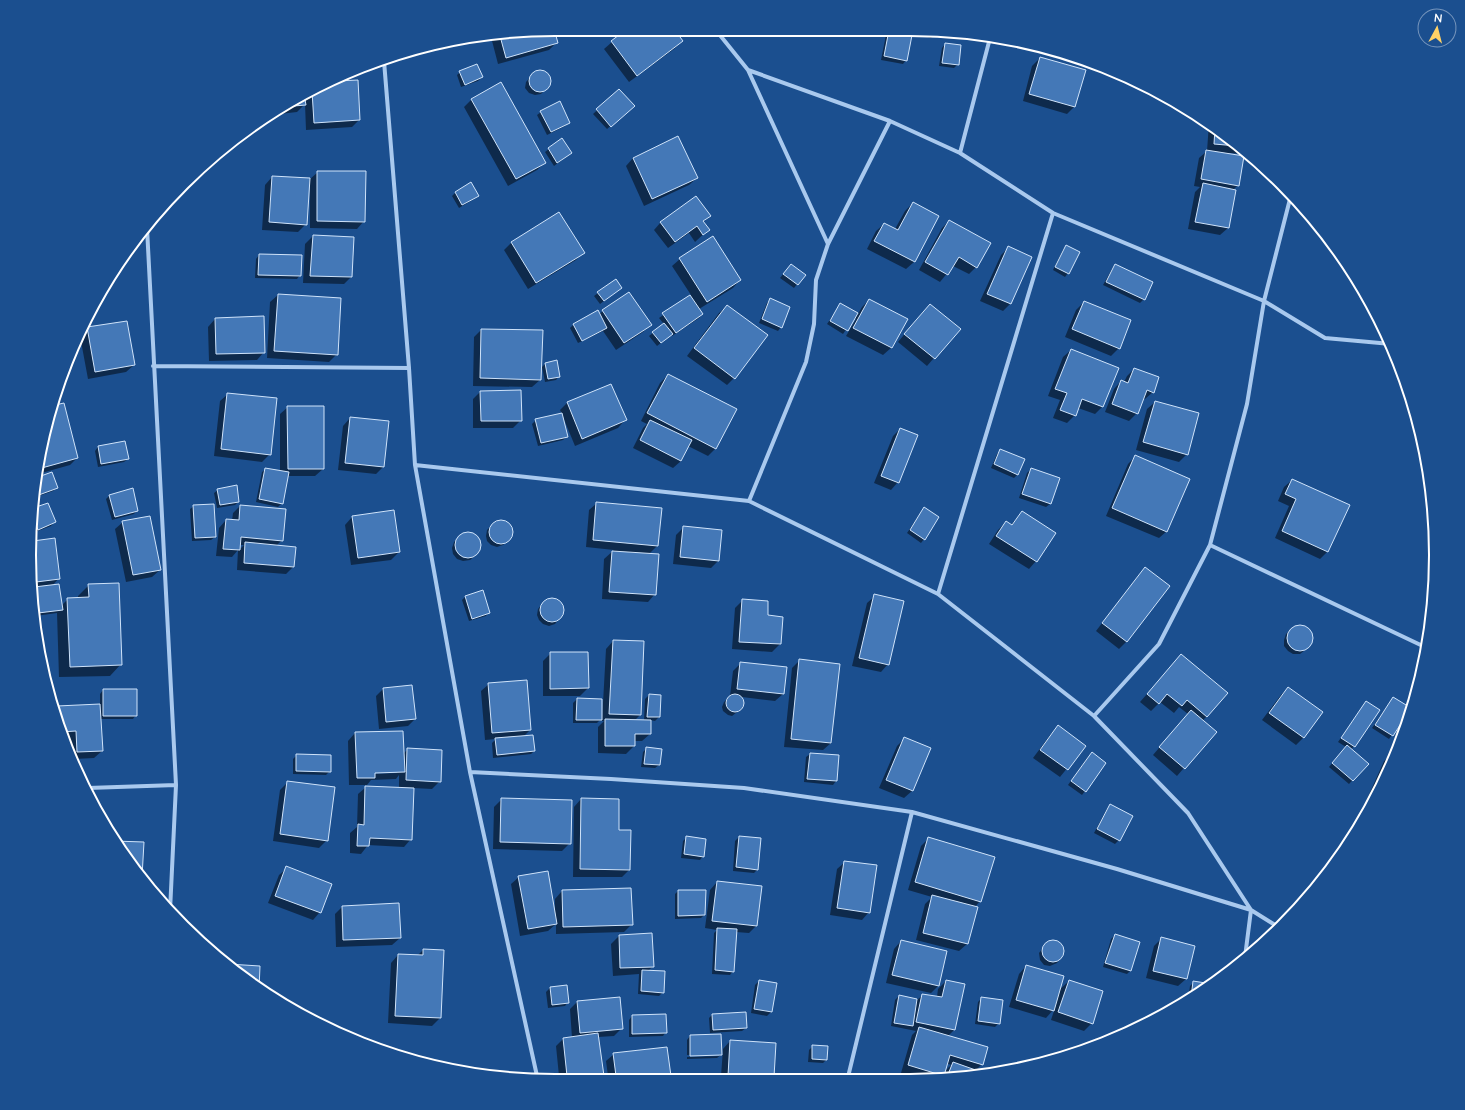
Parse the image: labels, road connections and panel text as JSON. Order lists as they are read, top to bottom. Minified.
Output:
{"north":"top"}
